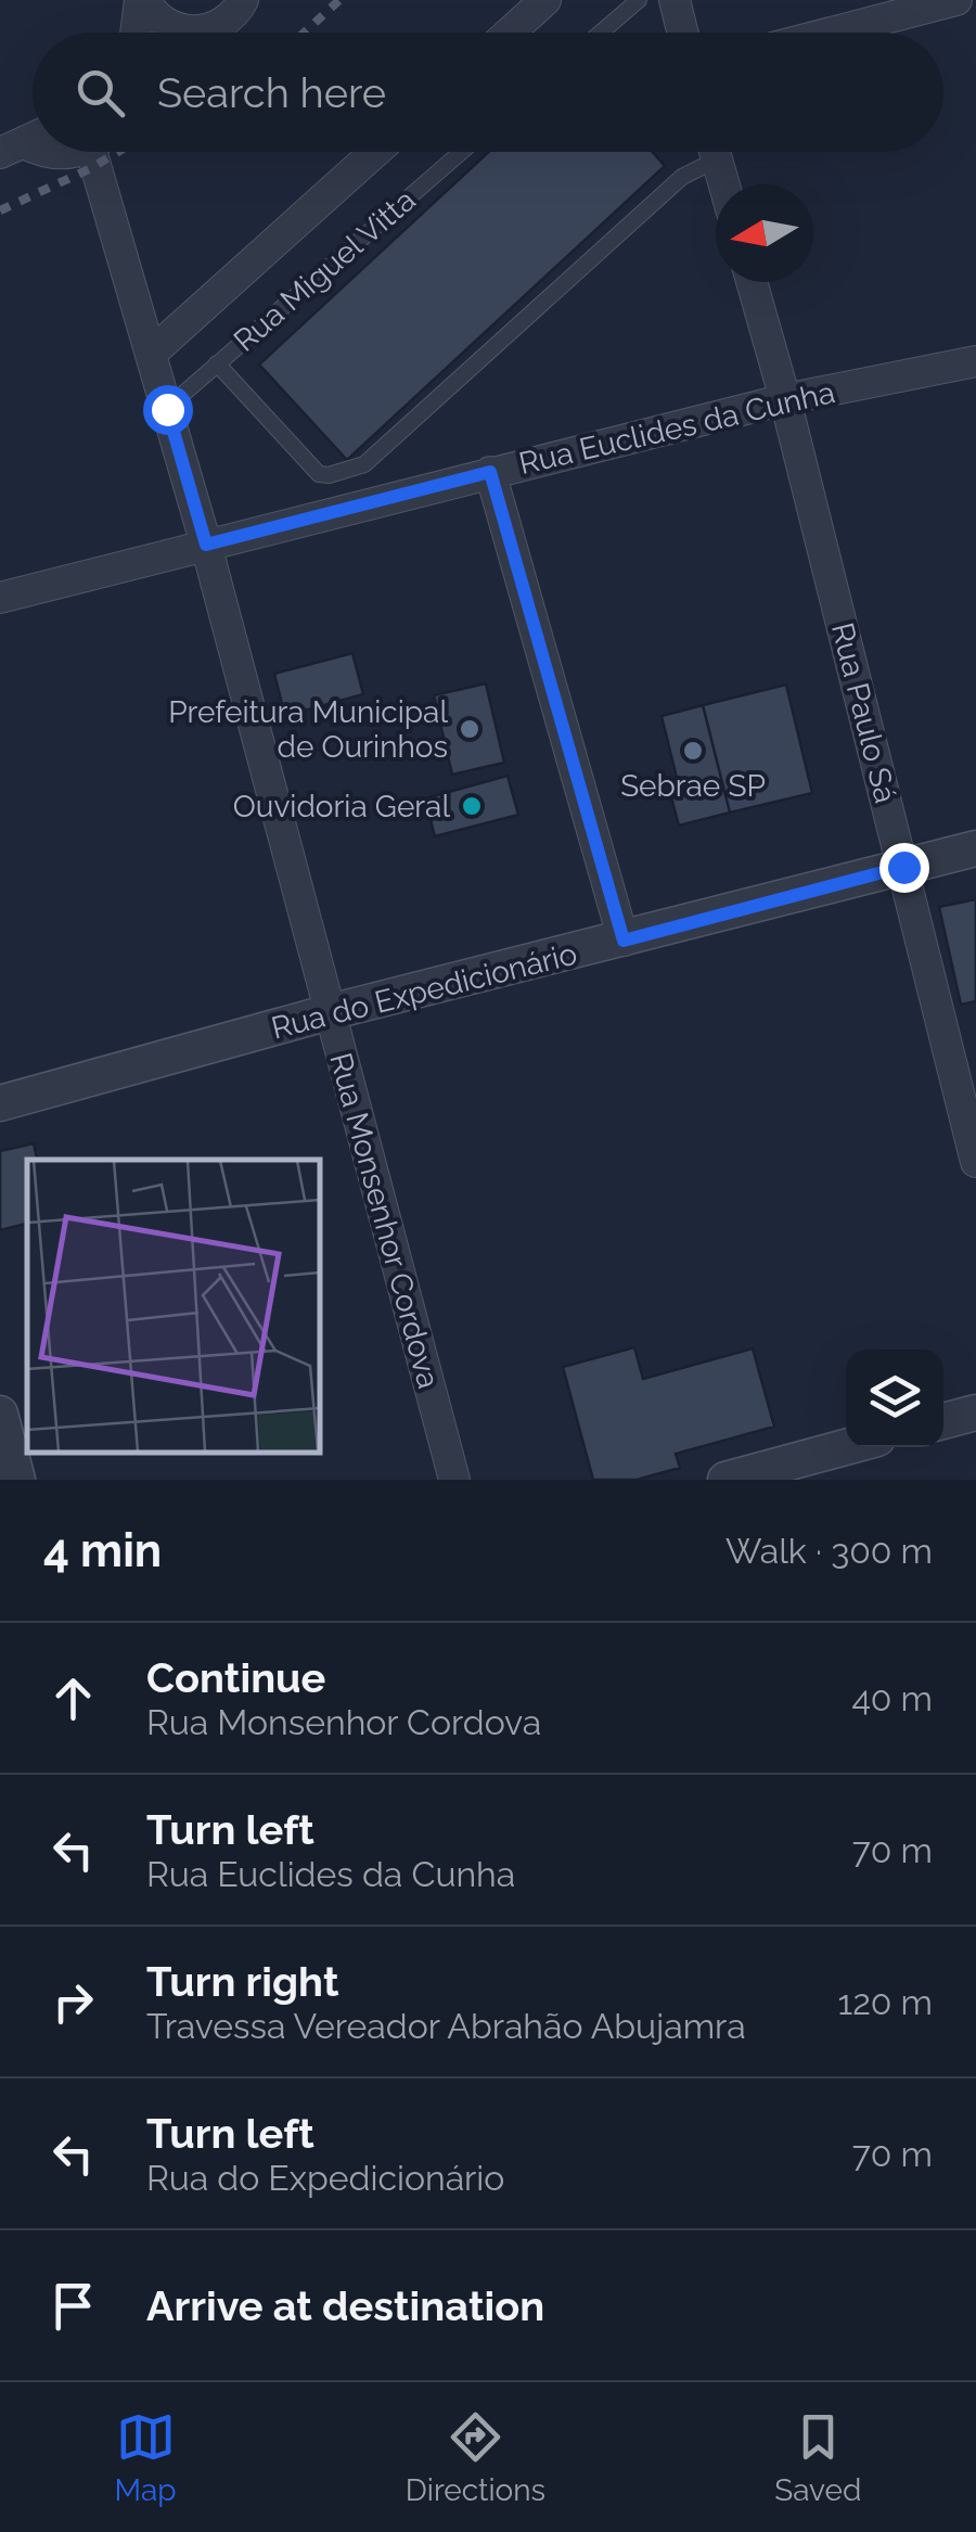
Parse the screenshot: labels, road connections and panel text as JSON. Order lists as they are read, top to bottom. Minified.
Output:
{"streets":{"street":["Rua Miguel Vitta","Rua Euclides da Cunha","Rua Paulo Sá","Rua do Expedicionário","Rua Monsenhor Cordova"]},"crossings":[["Rua Miguel Vitta","Rua Monsenhor Cordova"],["Rua Euclides da Cunha","Rua Paulo Sá"],["Rua Euclides da Cunha","Rua Monsenhor Cordova"],["Rua Paulo Sá","Rua do Expedicionário"],["Rua do Expedicionário","Rua Monsenhor Cordova"]],"places":["Prefeitura Municipal de Ourinhos","Sebrae SP","Ouvidoria Geral"],"north":"left","page":{"search":"Search here","heading":["4 min","Walk · 300 m"],"list":[["Continue","Rua Monsenhor Cordova","40 m"],["Turn left","Rua Euclides da Cunha","70 m"],["Turn right","Travessa Vereador Abrahão Abujamra","120 m"],["Turn left","Rua do Expedicionário","70 m"],"Arrive at destination"],"nav":["Map","Directions","Saved"]}}
